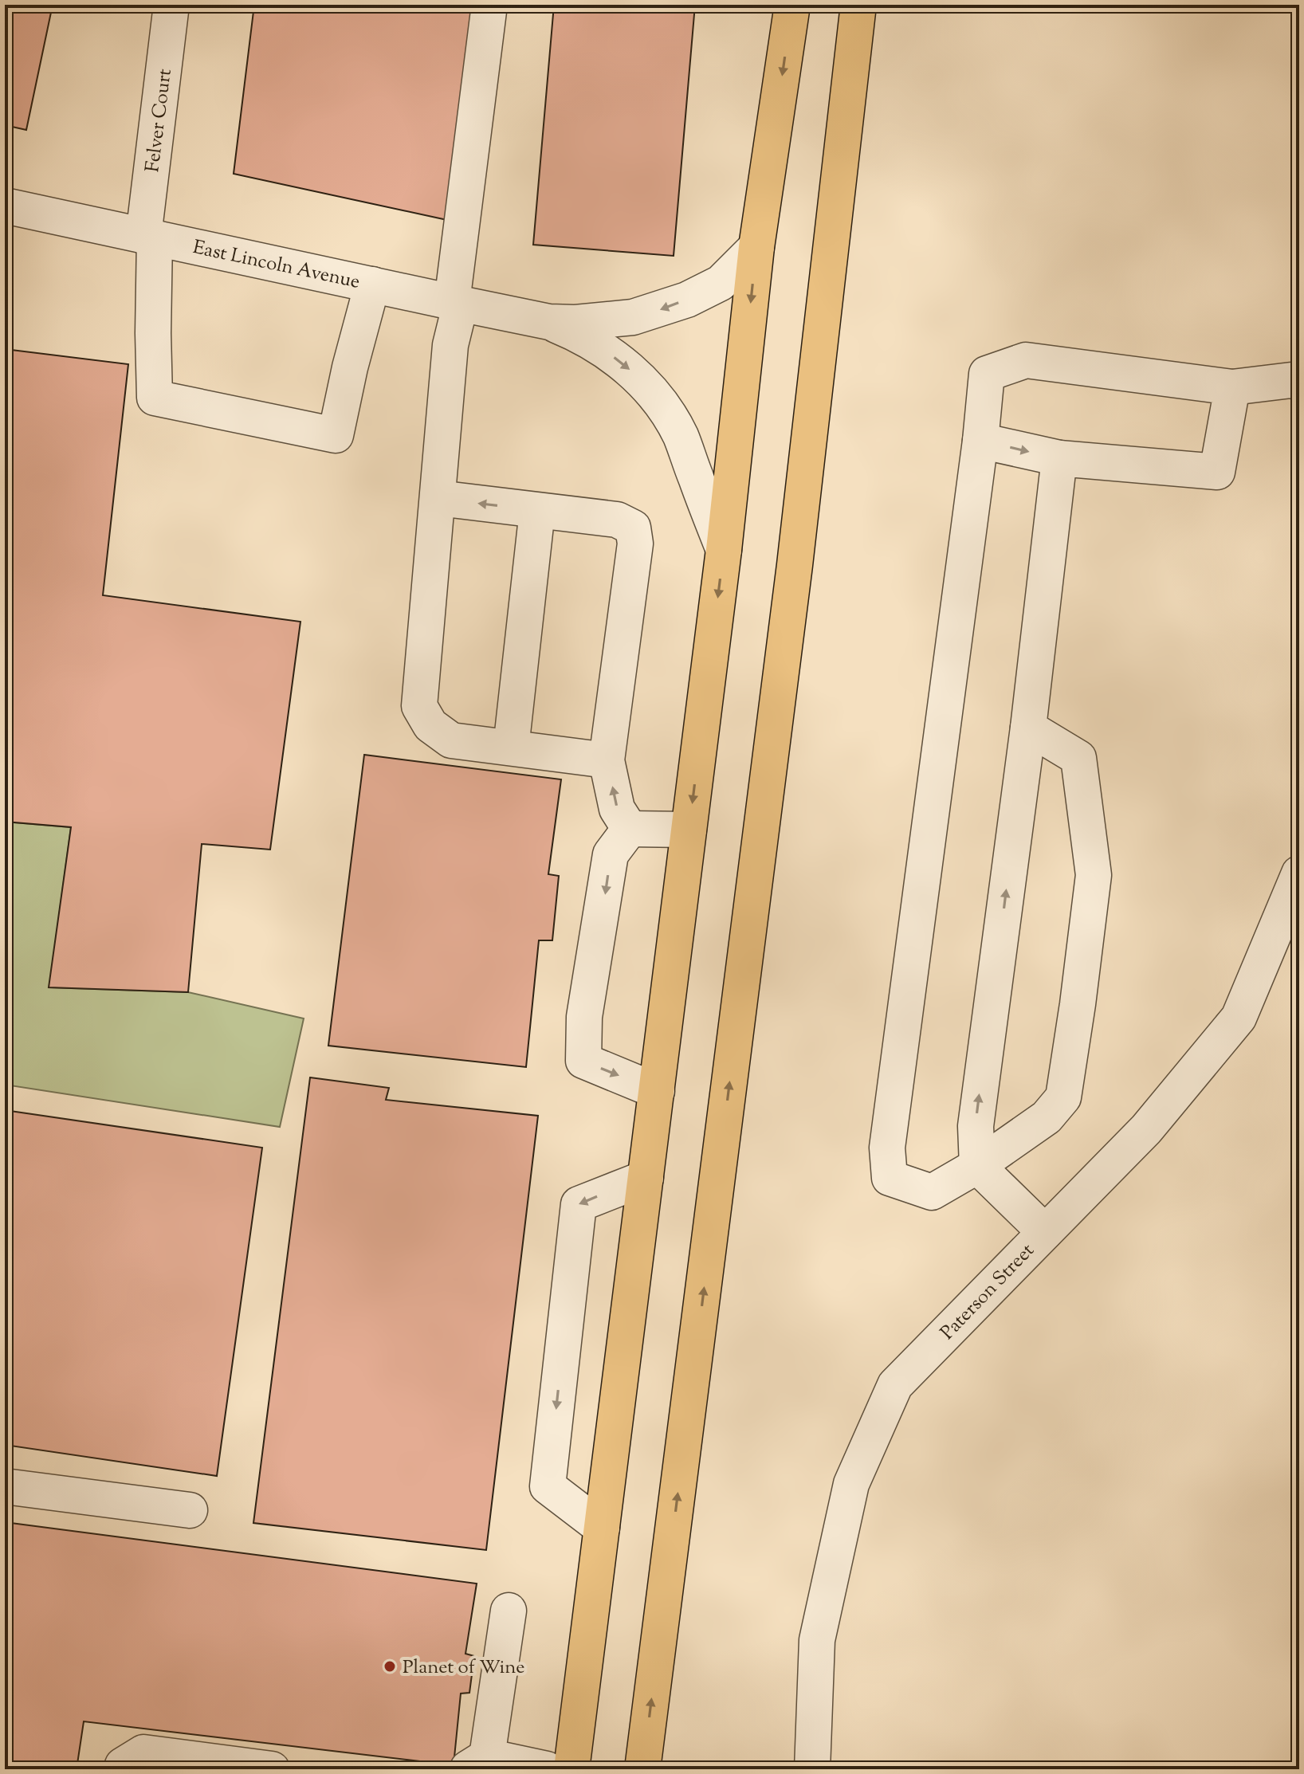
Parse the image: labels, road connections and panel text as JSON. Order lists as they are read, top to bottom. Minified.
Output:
{"streets":{"street":["Felver Court","East Lincoln Avenue","Paterson Street"]},"crossings":[["Felver Court","East Lincoln Avenue"]],"places":["Planet of Wine"]}
